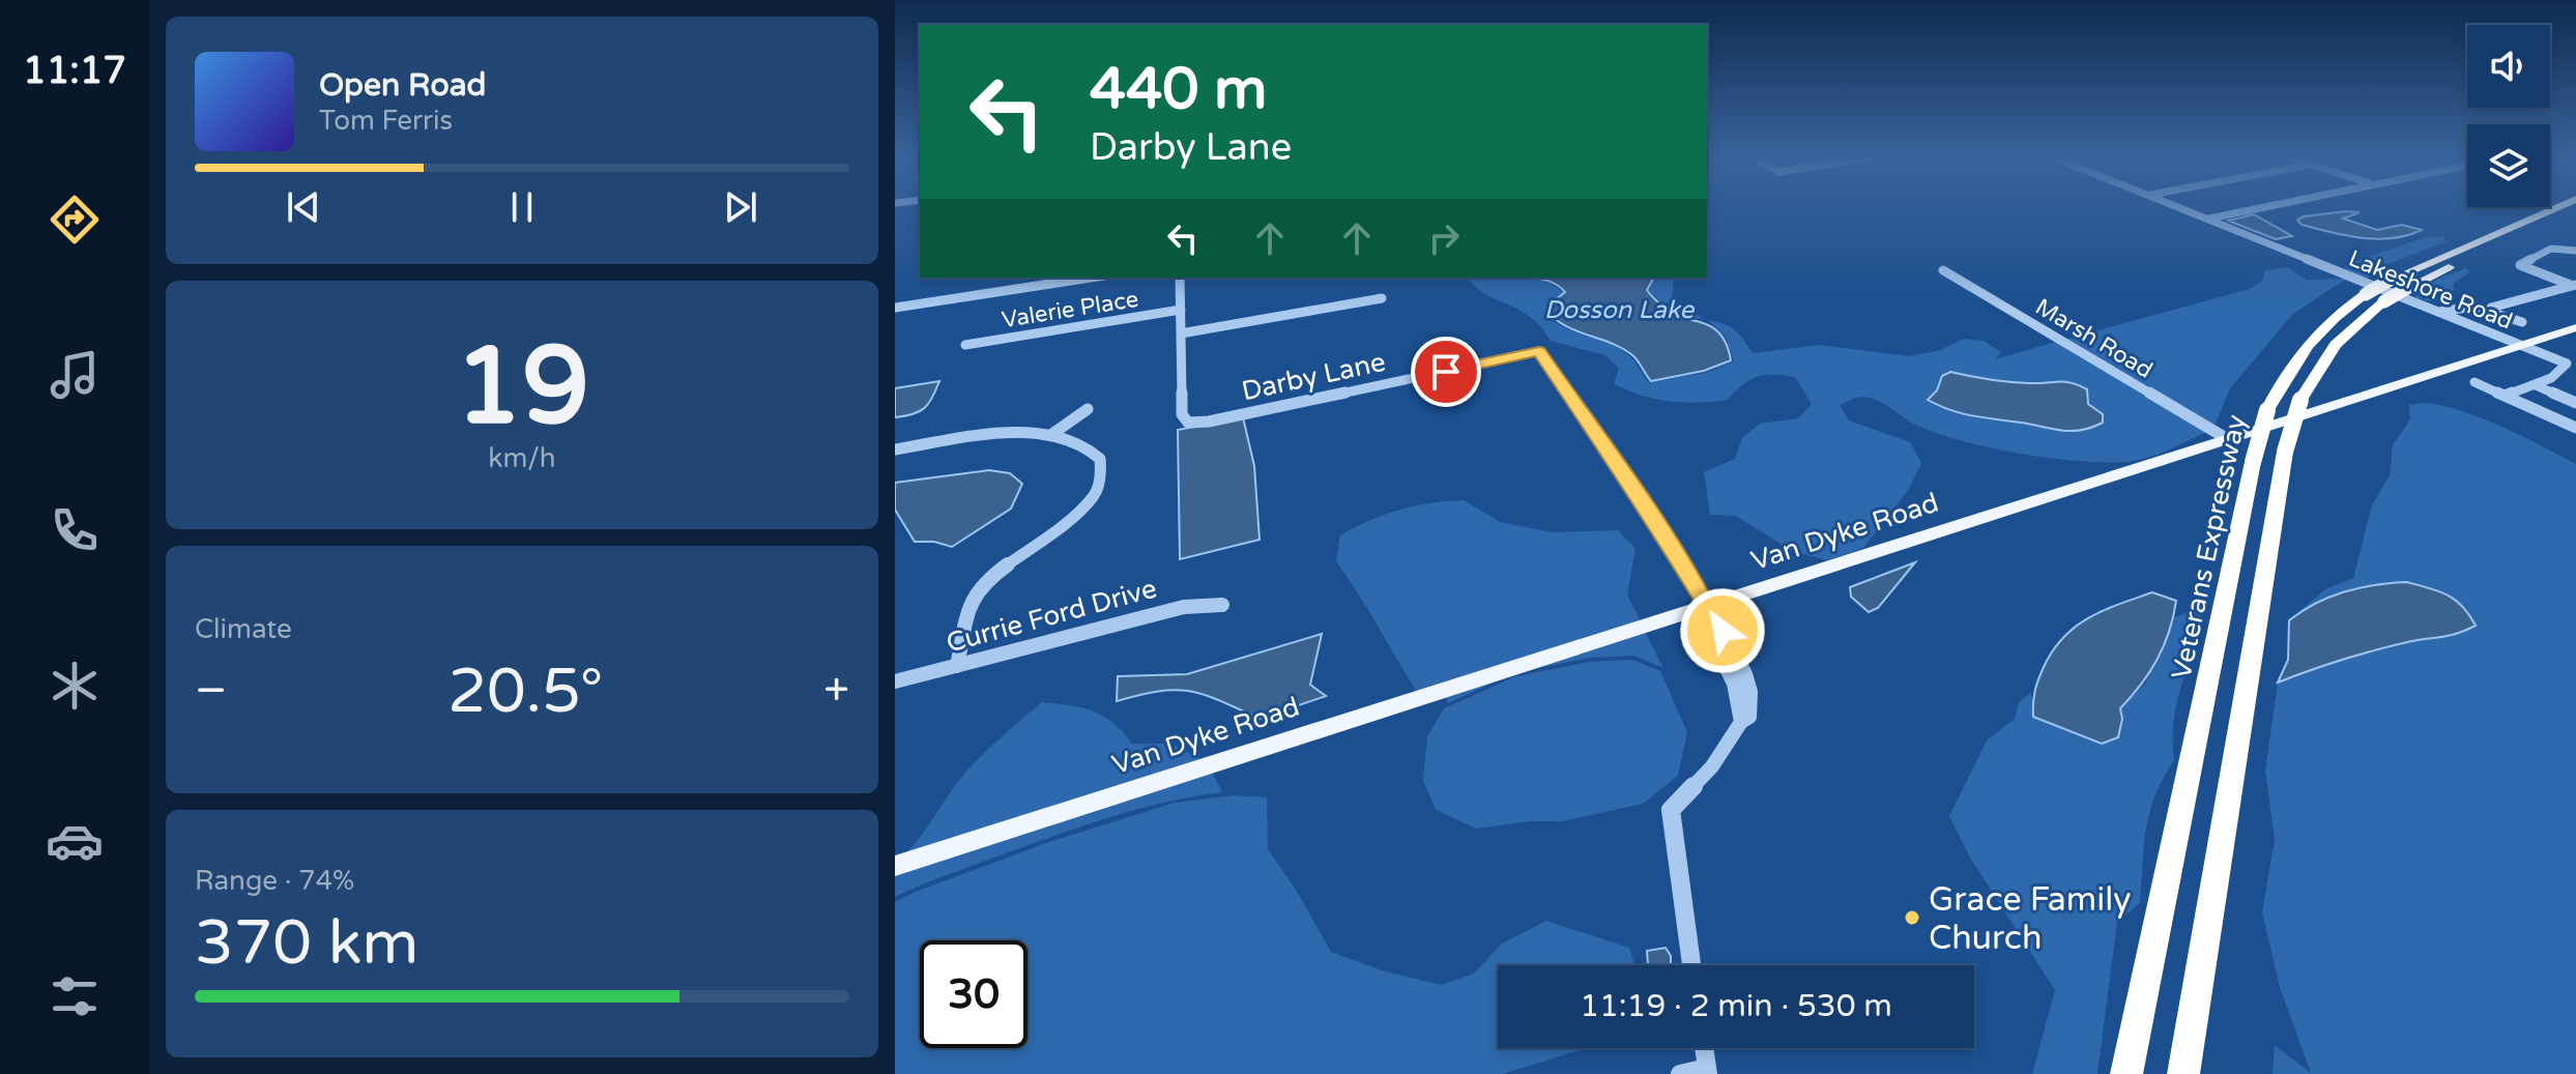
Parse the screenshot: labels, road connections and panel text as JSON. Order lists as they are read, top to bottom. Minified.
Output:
{"streets":{"highway":["Veterans Expressway"],"main road":["Van Dyke Road"],"street":["Lakeshore Road","Valerie Place","Marsh Road","Darby Lane","Currie Ford Drive"]},"crossings":[["Lakeshore Road","Van Dyke Road"],["Valerie Place","Darby Lane"],["Marsh Road","Van Dyke Road"],["Darby Lane","Van Dyke Road"]],"water":["Dosson Lake"],"places":["Grace Family Church"],"page":{"tabs":"11:17","turn":["440 m","Darby Lane"],"song":["Open Road","Tom Ferris"],"tile":[["19","km/h"],"Climate",["Range · 74%","370 km"]],"heat":["−","20.5°","+"],"limit":"30","trip":"11:19 · 2 min · 530 m"}}
